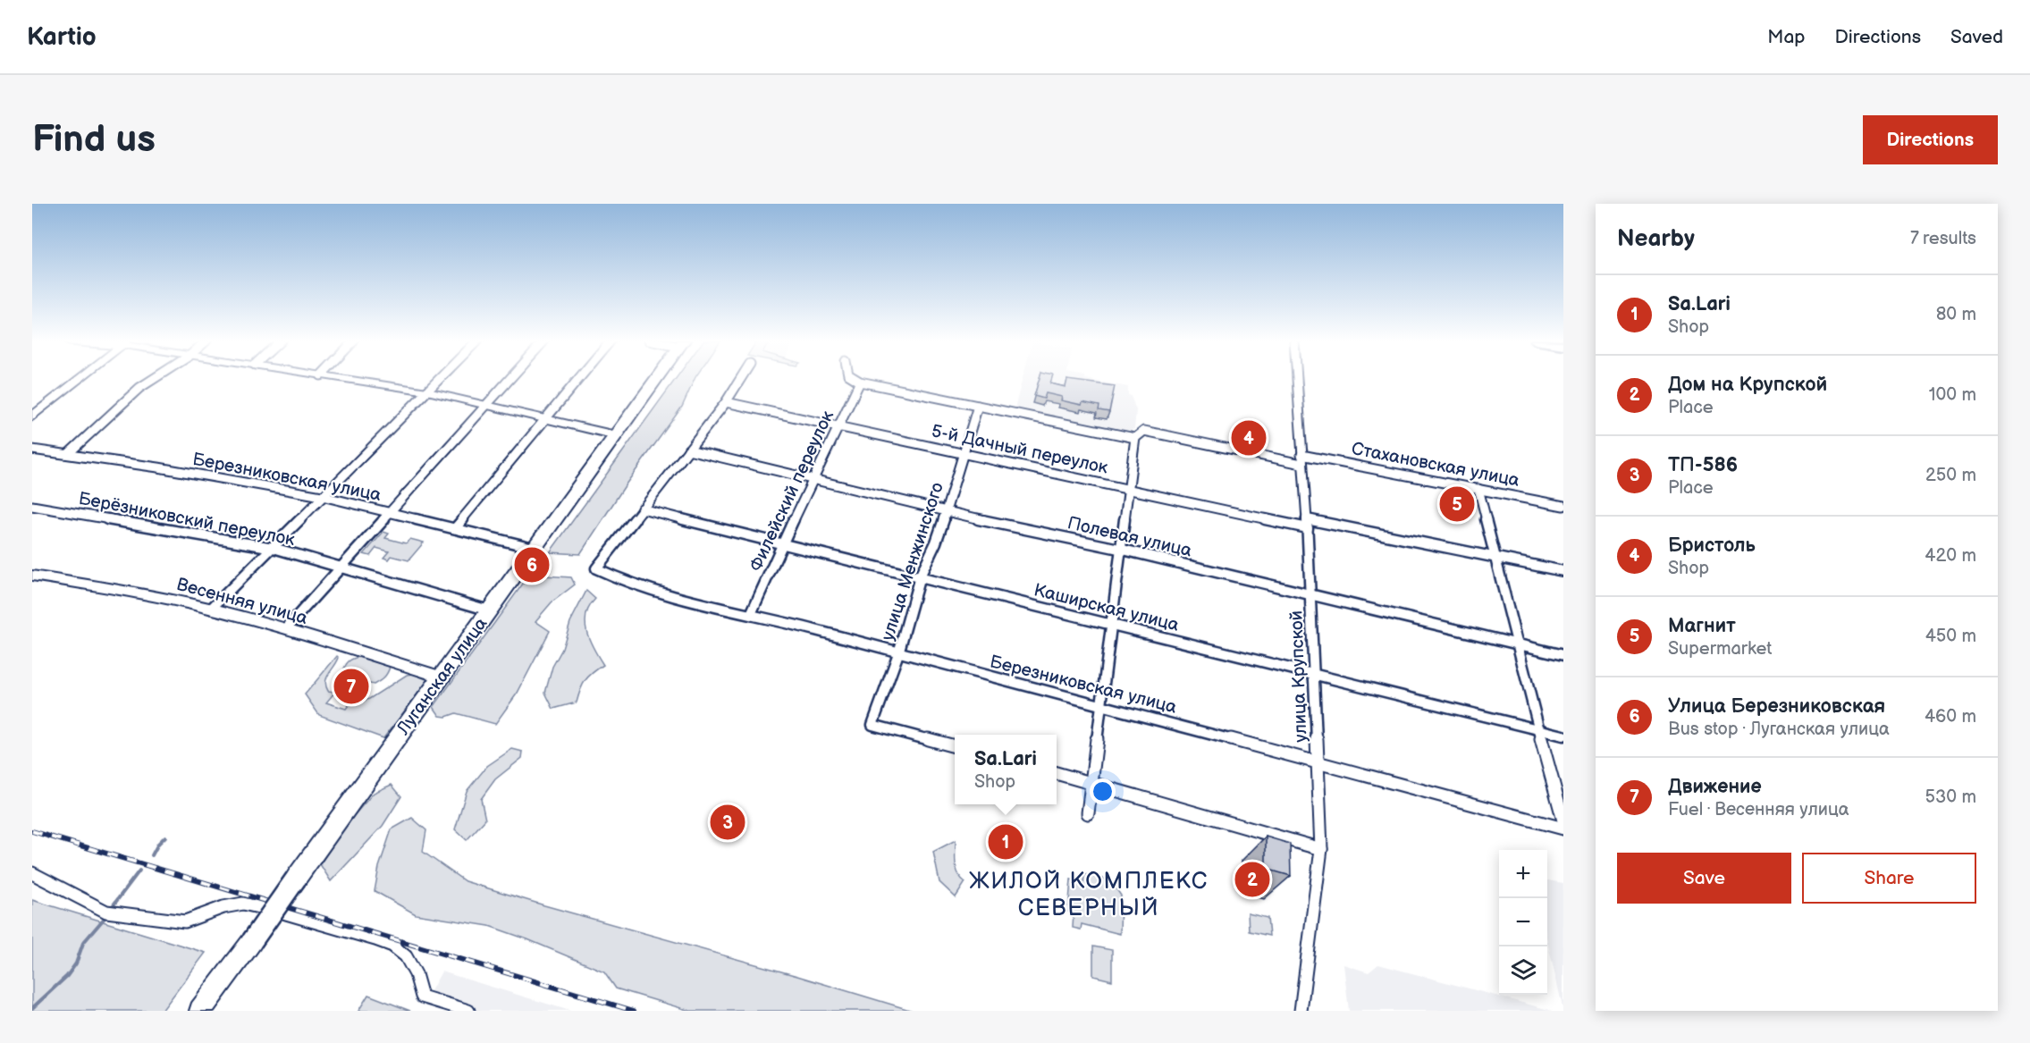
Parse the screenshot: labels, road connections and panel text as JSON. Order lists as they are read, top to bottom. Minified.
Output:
{"streets":{"highway":["Луганская улица"],"street":["5-й Дачный переулок","Стахановская улица","Березниковская улица","Филейский переулок","Берёзниковский переулок","Полевая улица","улица Менжинского","Весенняя улица","Каширская улица","улица Крупской"]},"crossings":[["5-й Дачный переулок","Филейский переулок"],["5-й Дачный переулок","улица Менжинского"],["5-й Дачный переулок","улица Крупской"],["Стахановская улица","улица Крупской"],["Березниковская улица","Филейский переулок"],["Березниковская улица","улица Менжинского"],["Березниковская улица","Каширская улица"],["Березниковская улица","Луганская улица"],["Березниковская улица","улица Крупской"],["Филейский переулок","Полевая улица"],["Филейский переулок","Каширская улица"],["Берёзниковский переулок","Луганская улица"],["Полевая улица","улица Менжинского"],["Полевая улица","улица Крупской"],["улица Менжинского","Каширская улица"],["Весенняя улица","Луганская улица"],["Каширская улица","улица Крупской"]],"districts":["ЖИЛОЙ КОМПЛЕКС СЕВЕРНЫЙ"],"page":{"header":"Kartio","nav":["Map","Directions","Saved"],"buttons":["Directions",["Save","Share"]],"title":"Find us","heading":["Nearby","7 results"],"list":[{"mark":"1","name":"Sa.Lari","note":"Shop","value":"80 m"},{"mark":"2","name":"Дом на Крупской","note":"Place","value":"100 m"},{"mark":"3","name":"ТП-586","note":"Place","value":"250 m"},{"mark":"4","name":"Бристоль","note":"Shop","value":"420 m"},{"mark":"5","name":"Магнит","note":"Supermarket","value":"450 m"},{"mark":"6","name":"Улица Березниковская","note":"Bus stop · Луганская улица","value":"460 m"},{"mark":"7","name":"Движение","note":"Fuel · Весенняя улица","value":"530 m"}],"pins":["4","5","6","7","3","1","2"],"popup":["Sa.Lari","Shop"],"map_buttons":["+","−"]}}
